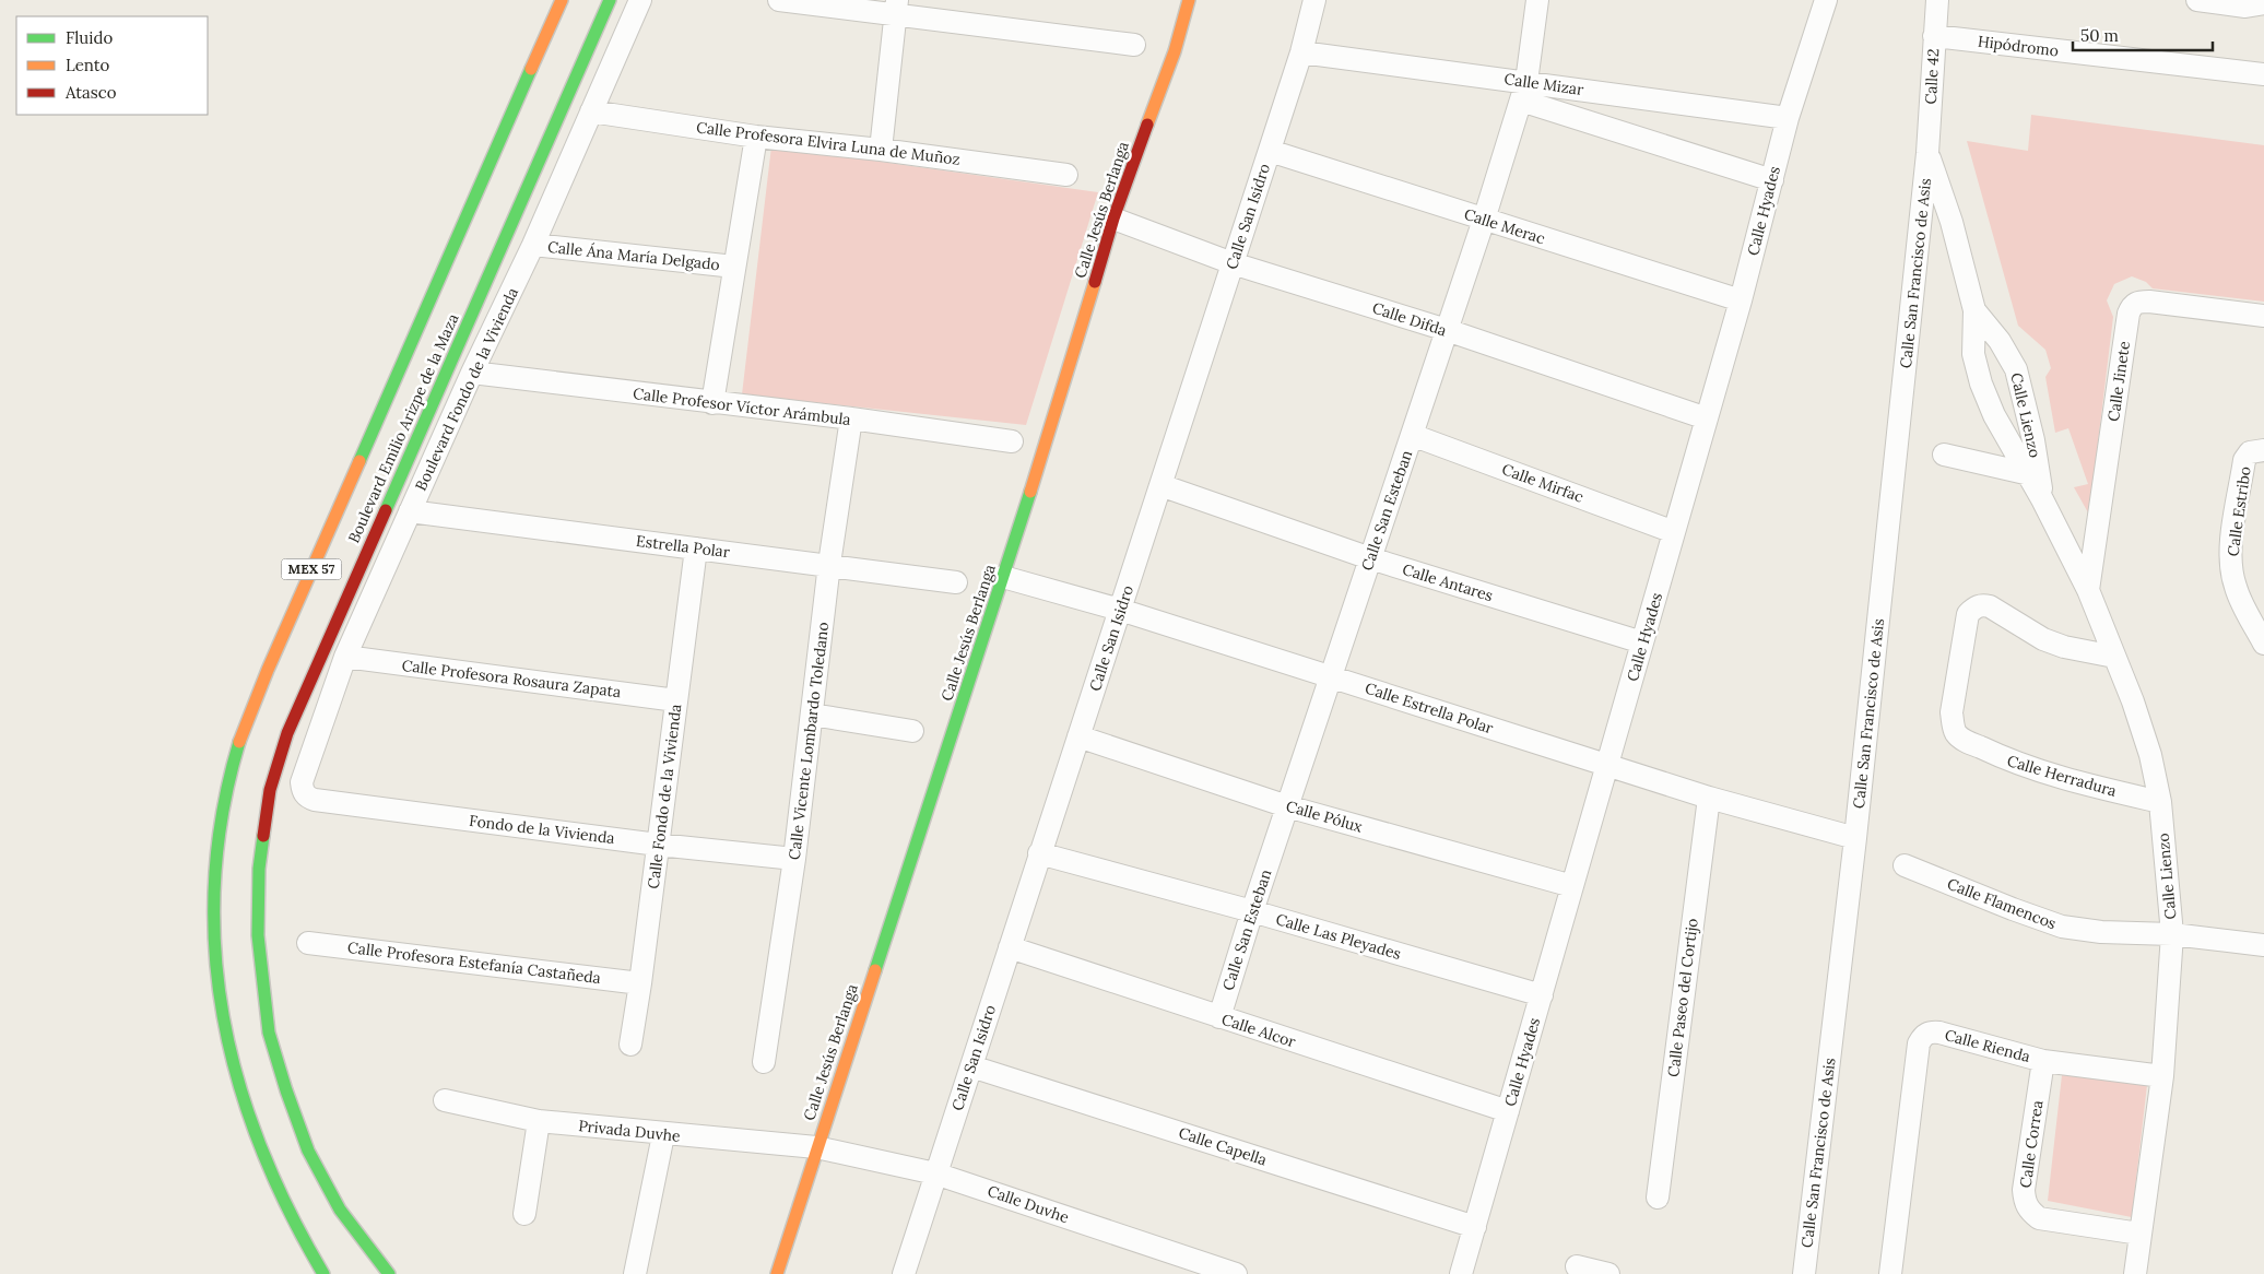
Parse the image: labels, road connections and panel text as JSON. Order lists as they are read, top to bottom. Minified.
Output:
{"streets":{"main road":["Calle Jesús Berlanga","Boulevard Emilio Arizpe de la Maza","MEX 57"],"street":["Hipódromo","Calle 42","Calle Mizar","Calle Profesora Elvira Luna de Muñoz","Calle Hyades","Calle San Isidro","Calle Merac","Calle Ána María Delgado","Calle San Francisco de Asis","Calle Difda","Calle Jinete","Boulevard Fondo de la Vivienda","Calle Profesor Víctor Arámbula","Calle Lienzo","Calle Mirfac","Calle San Esteban","Calle Estribo","Estrella Polar","Calle Antares","Calle Profesora Rosaura Zapata","Calle Estrella Polar","Calle Vicente Lombardo Toledano","Calle Herradura","Calle Fondo de la Vivienda","Calle Pólux","Fondo de la Vivienda","Calle Flamencos","Calle Las Pleyades","Calle Profesora Estefanía Castañeda","Calle Paseo del Cortijo","Calle Alcor","Calle Rienda","Privada Duvhe","Calle Correa","Calle Capella","Calle Duvhe"]},"crossings":[["Hipódromo","Calle 42"],["Calle 42","Calle San Francisco de Asis"],["Calle 42","Calle Lienzo"],["Calle Mizar","Calle Hyades"],["Calle Mizar","Calle San Isidro"],["Calle Mizar","Calle San Esteban"],["Calle Profesora Elvira Luna de Muñoz","Boulevard Fondo de la Vivienda"],["Calle Jesús Berlanga","Calle Difda"],["Calle Jesús Berlanga","Calle Estrella Polar"],["Calle Jesús Berlanga","Privada Duvhe"],["Calle Jesús Berlanga","Calle Duvhe"],["Calle Hyades","Calle Merac"],["Calle Hyades","Calle Difda"],["Calle Hyades","Calle Mirfac"],["Calle Hyades","Calle Antares"],["Calle Hyades","Calle Estrella Polar"],["Calle Hyades","Calle Pólux"],["Calle Hyades","Calle Las Pleyades"],["Calle Hyades","Calle Alcor"],["Calle Hyades","Calle Capella"],["Calle San Isidro","Calle Merac"],["Calle San Isidro","Calle Difda"],["Calle San Isidro","Calle Antares"],["Calle San Isidro","Calle Estrella Polar"],["Calle San Isidro","Calle Pólux"],["Calle San Isidro","Calle Las Pleyades"],["Calle San Isidro","Calle Alcor"],["Calle San Isidro","Calle Capella"],["Calle San Isidro","Calle Duvhe"],["Calle Merac","Calle San Esteban"],["Calle Ána María Delgado","Boulevard Fondo de la Vivienda"],["Calle San Francisco de Asis","Calle Lienzo"],["Calle San Francisco de Asis","Calle Estrella Polar"],["Calle Difda","Calle San Esteban"],["Calle Jinete","Calle Lienzo"],["Boulevard Fondo de la Vivienda","Calle Profesor Víctor Arámbula"],["Boulevard Fondo de la Vivienda","Estrella Polar"],["Boulevard Fondo de la Vivienda","Calle Profesora Rosaura Zapata"],["Boulevard Fondo de la Vivienda","Fondo de la Vivienda"],["Calle Profesor Víctor Arámbula","Calle Vicente Lombardo Toledano"],["Calle Lienzo","Calle Herradura"],["Calle Lienzo","Calle Flamencos"],["Calle Lienzo","Calle Rienda"],["Calle Lienzo","Calle Correa"],["Calle Mirfac","Calle San Esteban"],["Calle San Esteban","Calle Antares"],["Calle San Esteban","Calle Estrella Polar"],["Calle San Esteban","Calle Pólux"],["Calle San Esteban","Calle Las Pleyades"],["Calle San Esteban","Calle Alcor"],["Estrella Polar","Calle Vicente Lombardo Toledano"],["Estrella Polar","Calle Fondo de la Vivienda"],["Calle Profesora Rosaura Zapata","Calle Fondo de la Vivienda"],["Calle Estrella Polar","Calle Paseo del Cortijo"],["Calle Vicente Lombardo Toledano","Fondo de la Vivienda"],["Calle Fondo de la Vivienda","Fondo de la Vivienda"],["Calle Fondo de la Vivienda","Calle Profesora Estefanía Castañeda"],["Calle Rienda","Calle Correa"],["Privada Duvhe","Calle Duvhe"]],"legend":["Fluido","Lento","Atasco"],"scale_bar":"50 m"}
